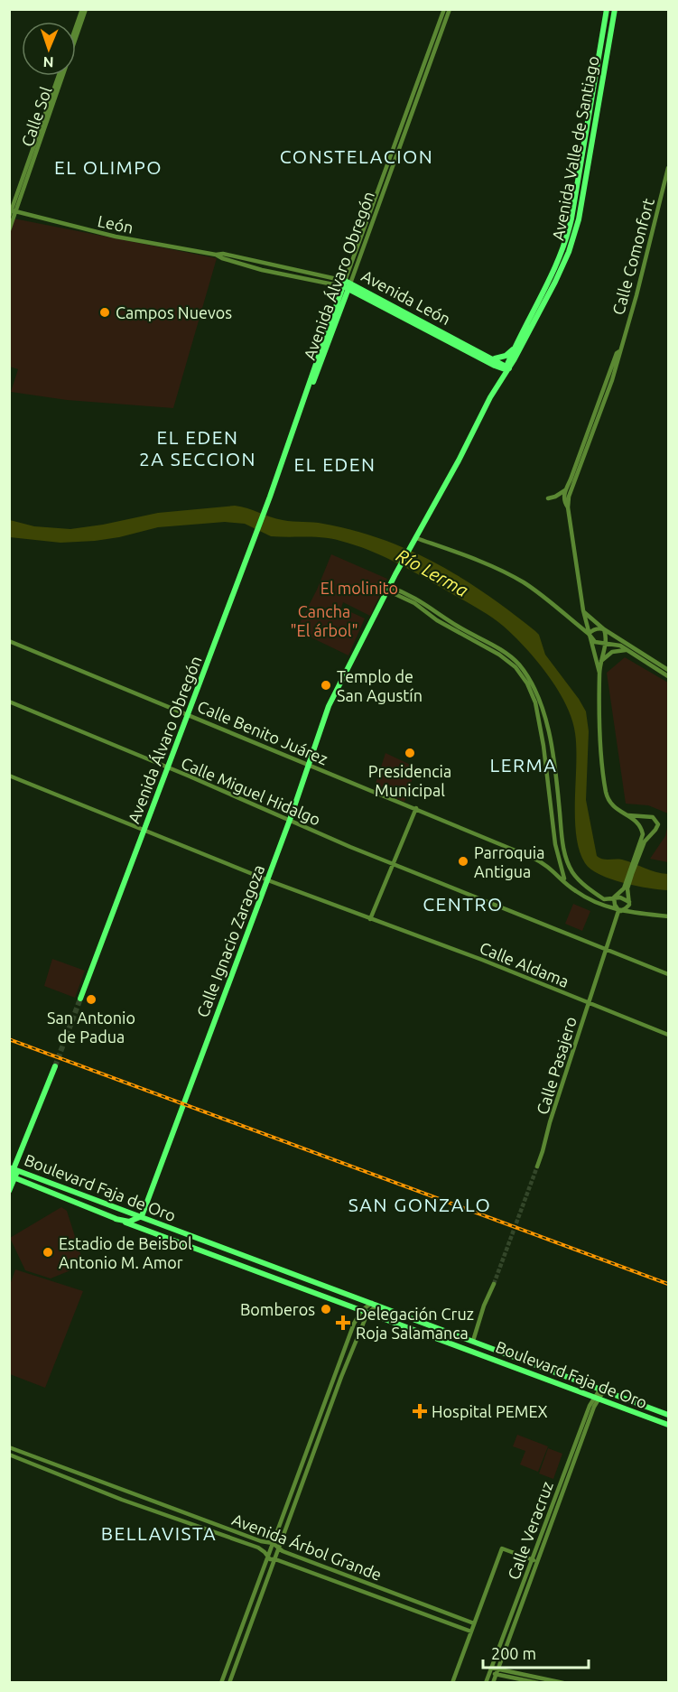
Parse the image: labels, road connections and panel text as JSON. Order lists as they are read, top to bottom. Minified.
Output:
{"streets":{"main road":["Avenida Valle de Santiago","Avenida Álvaro Obregón","Avenida León","Calle Ignacio Zaragoza","Boulevard Faja de Oro"],"street":["Calle Sol","León","Calle Comonfort","Calle Benito Juárez","Calle Miguel Hidalgo","Calle Aldama","Calle Pasajero","Calle Veracruz","Avenida Árbol Grande"]},"crossings":[["Calle Sol","León"],["Avenida Valle de Santiago","Avenida León"],["Avenida Valle de Santiago","Calle Ignacio Zaragoza"],["León","Avenida León"],["Avenida Álvaro Obregón","Avenida León"],["Avenida Álvaro Obregón","Calle Benito Juárez"],["Avenida Álvaro Obregón","Calle Miguel Hidalgo"],["Avenida Álvaro Obregón","Calle Aldama"],["Calle Benito Juárez","Calle Ignacio Zaragoza"],["Calle Benito Juárez","Calle Pasajero"],["Calle Miguel Hidalgo","Calle Ignacio Zaragoza"],["Calle Miguel Hidalgo","Calle Pasajero"],["Calle Ignacio Zaragoza","Calle Aldama"],["Calle Ignacio Zaragoza","Boulevard Faja de Oro"],["Calle Aldama","Calle Pasajero"],["Boulevard Faja de Oro","Calle Veracruz"]],"districts":["CONSTELACION","EL OLIMPO","EL EDEN 2A SECCION","EL EDEN","LERMA","CENTRO","SAN GONZALO","BELLAVISTA"],"water":["Río Lerma"],"parks":["El molinito","Cancha \"El árbol\""],"places":{"other":["Campos Nuevos","Templo de San Agustín","Presidencia Municipal","Parroquia Antigua","San Antonio de Padua","Estadio de Beisbol Antonio M. Amor","Bomberos"],"health":["Delegación Cruz Roja Salamanca","Hospital PEMEX"]},"scale_bar":"200 m","north":"bottom"}
